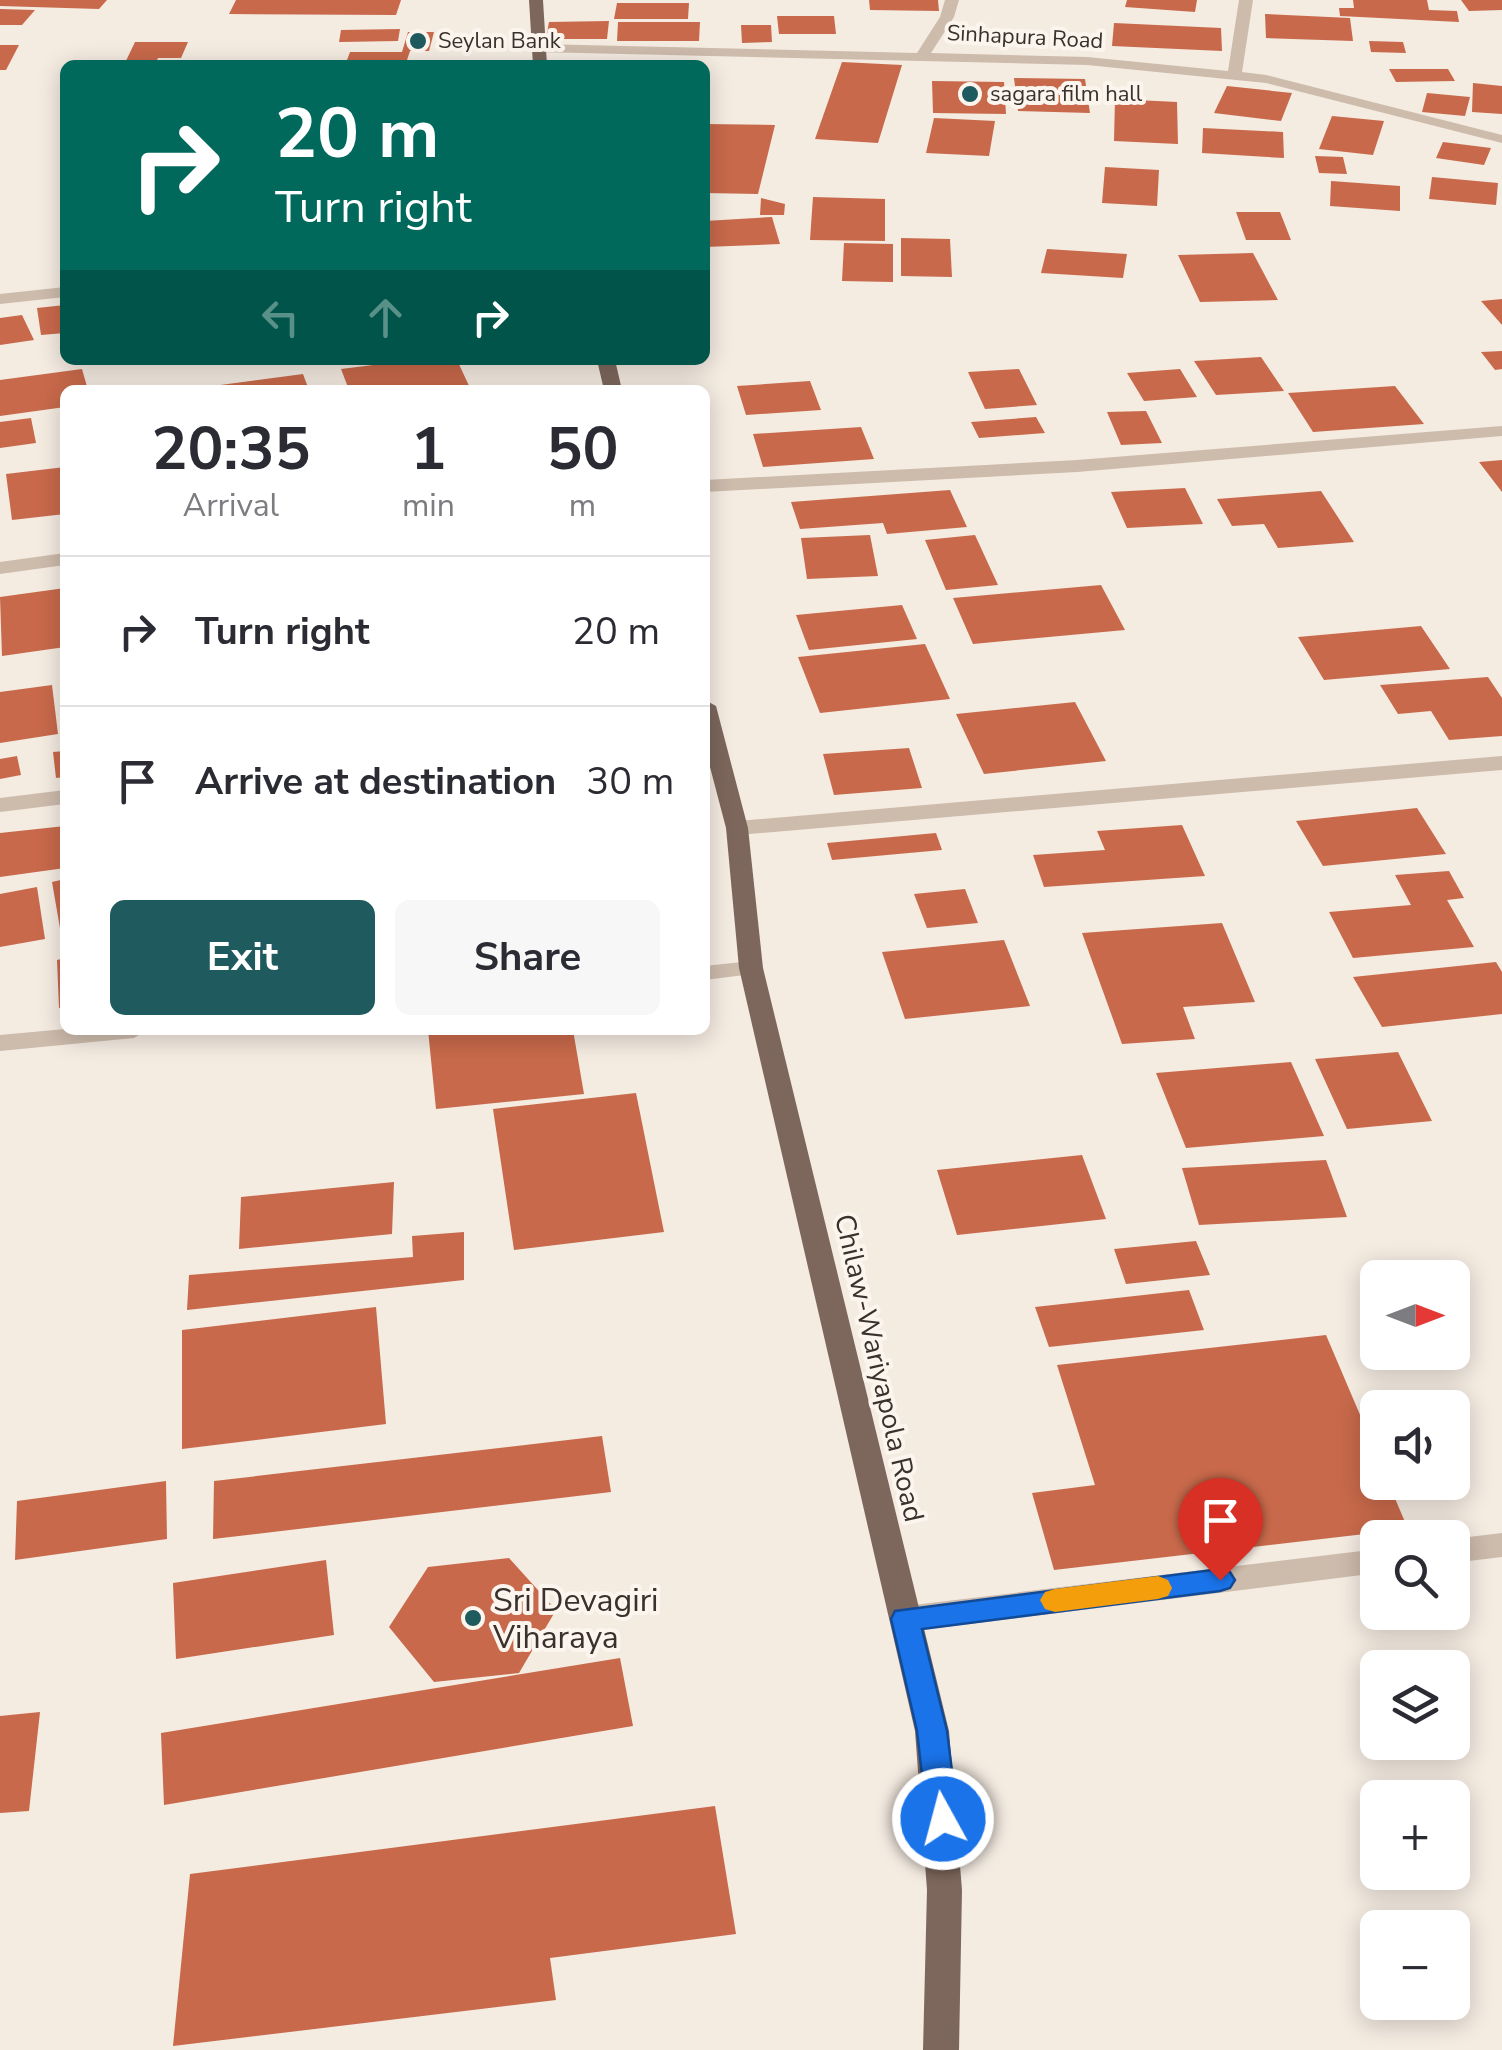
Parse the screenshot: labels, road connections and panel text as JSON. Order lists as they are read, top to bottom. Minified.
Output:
{"streets":{"main road":["Chilaw-Wariyapola Road"],"street":["Sinhapura Road"]},"places":["Seylan Bank","sagara film hall","Sri Devagiri Viharaya"],"north":"right","page":{"turn":["20 m","Turn right"],"eta":["20:35","Arrival","1","min","50","m"],"list":[{"name":"Turn right","value":"20 m"},{"name":"Arrive at destination","value":"30 m"}],"buttons":["Exit","Share"],"map_buttons":["+","−"]}}
